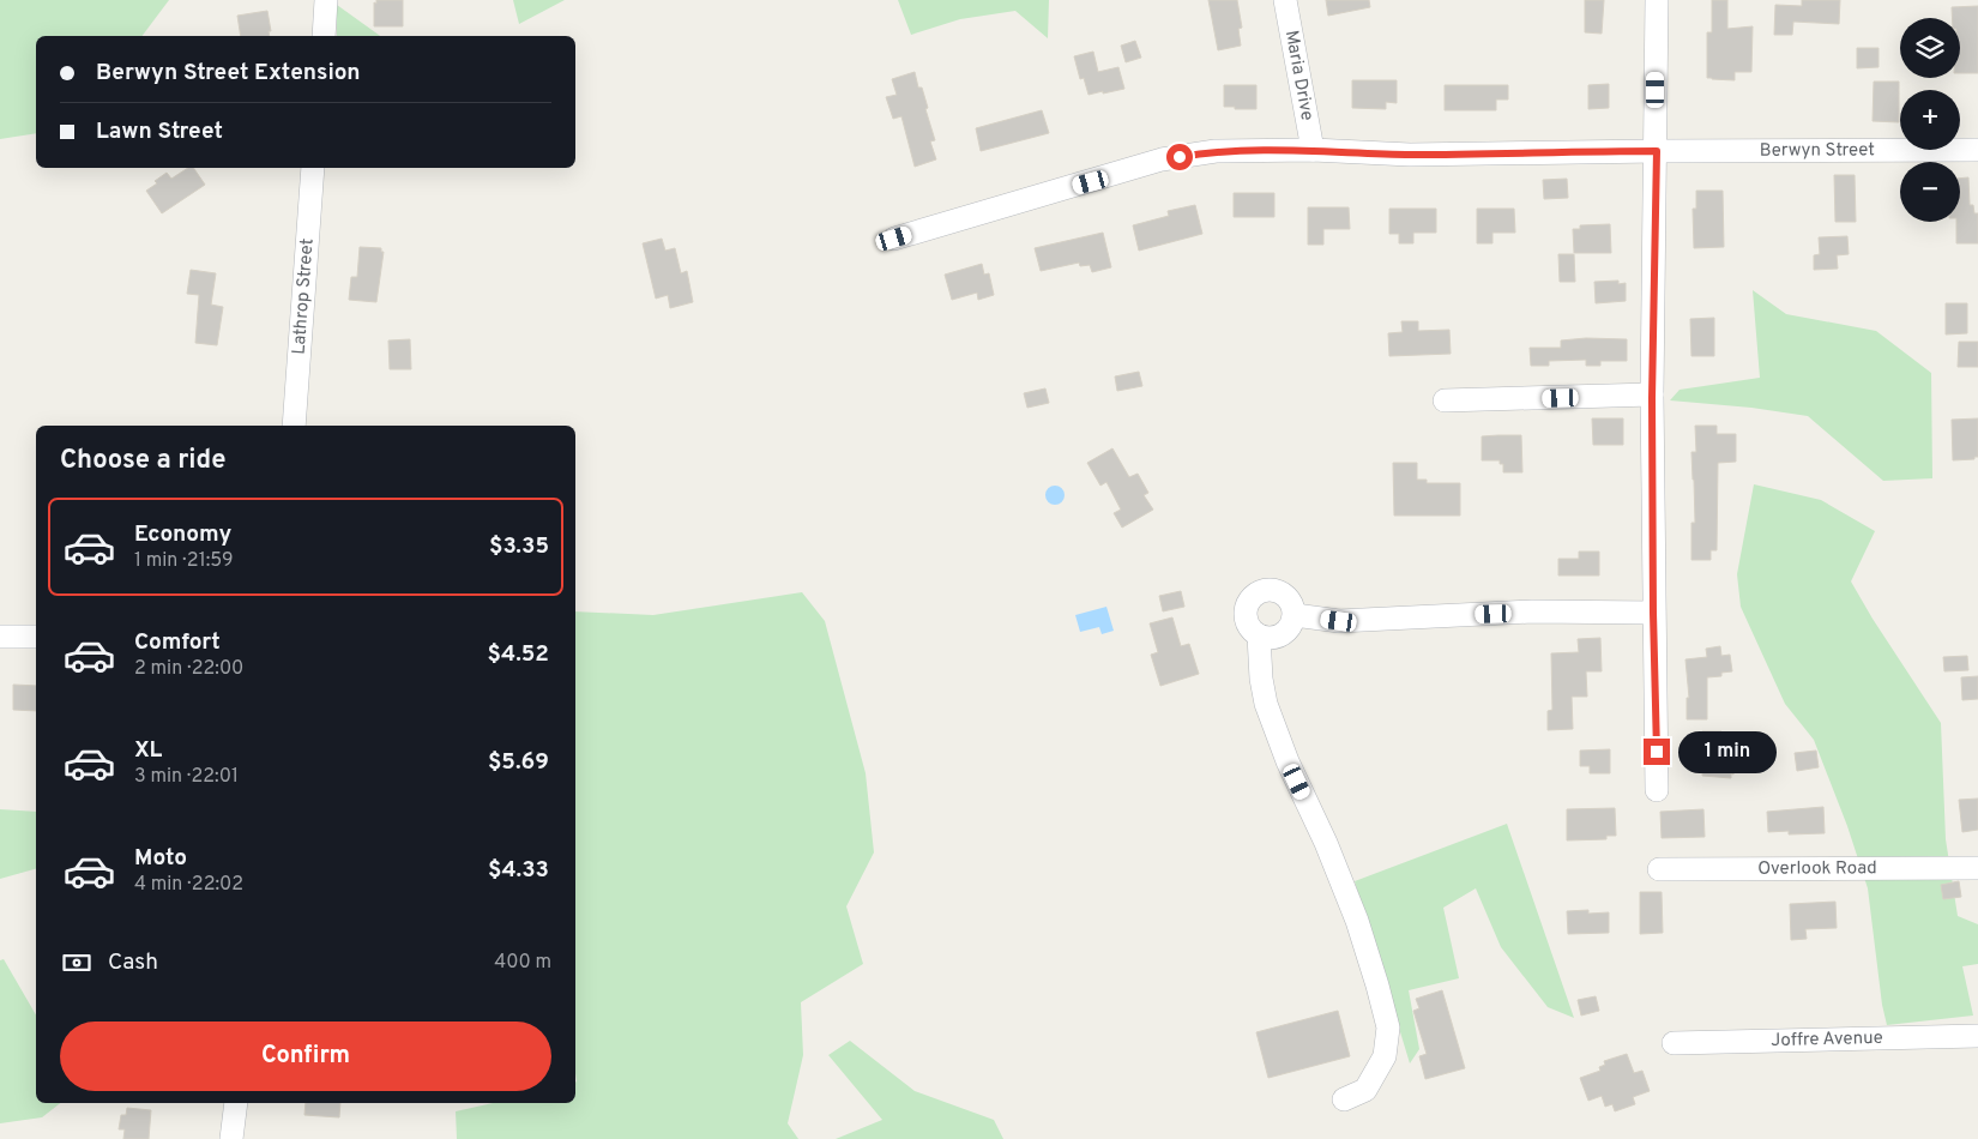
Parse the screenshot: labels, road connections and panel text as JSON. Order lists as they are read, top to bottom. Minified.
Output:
{"streets":{"street":["Maria Drive","Berwyn Street","Lathrop Street","Overlook Road","Joffre Avenue"]},"crossings":[["Maria Drive","Berwyn Street"]],"page":{"map_buttons":["+","−"],"banner":["Berwyn Street Extension","Lawn Street"],"heading":"Choose a ride","list":[{"name":"Economy","note":"1 min · 21:59","value":"$3.35"},{"name":"Comfort","note":"2 min · 22:00","value":"$4.52"},{"name":"XL","note":"3 min · 22:01","value":"$5.69"},{"name":"Moto","note":"4 min · 22:02","value":"$4.33"}],"bubble":"1 min","pay":["Cash","400 m"],"buttons":"Confirm"}}
